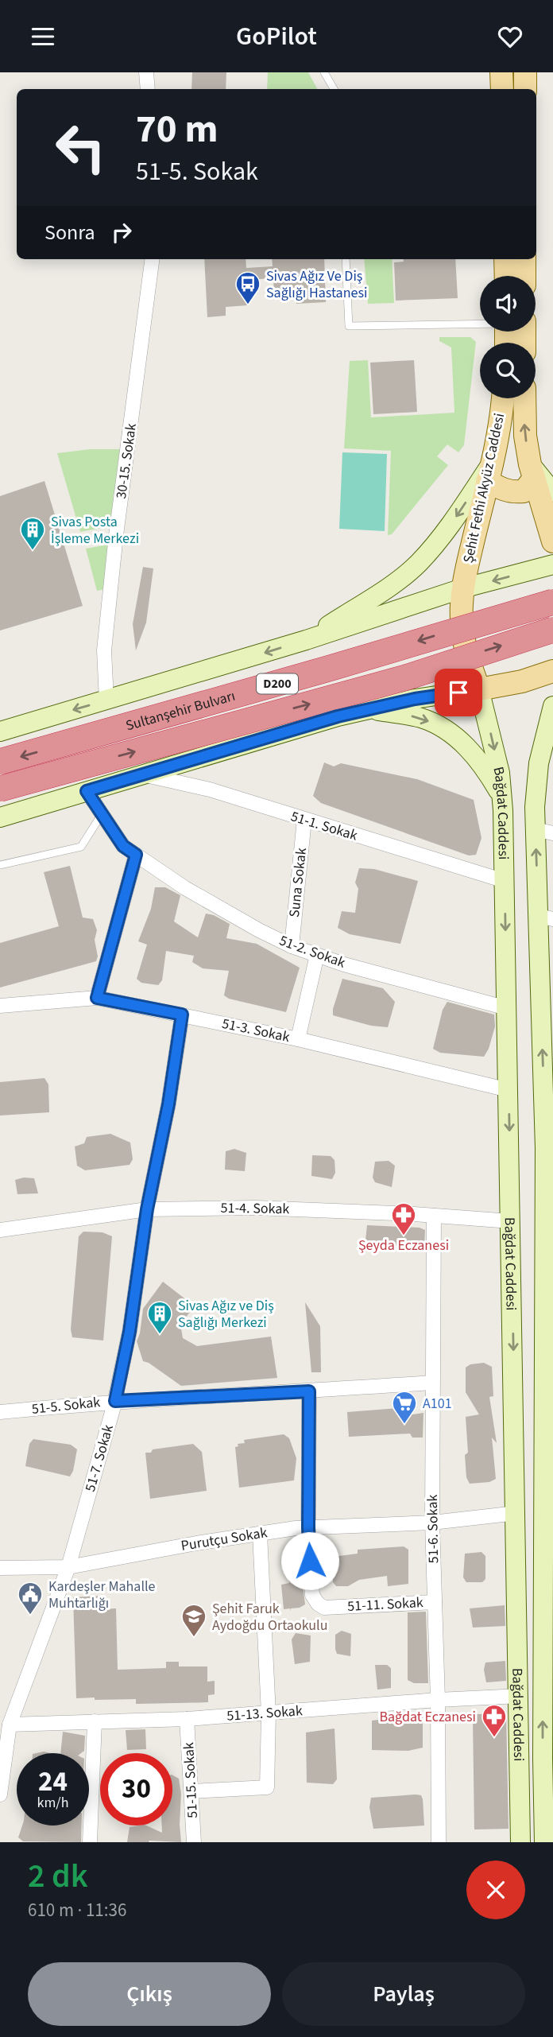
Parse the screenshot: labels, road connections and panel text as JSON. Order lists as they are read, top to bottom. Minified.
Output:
{"streets":{"highway":["D200","Sultanşehir Bulvarı"],"main road":["Şehit Fethi Akyüz Caddesi","Bağdat Caddesi"],"street":["30-15. Sokak","51-1. Sokak","Suna Sokak","51-2. Sokak","51-3. Sokak","51-4. Sokak","51-5. Sokak","51-7. Sokak","51-6. Sokak","Purutçu Sokak","51-11. Sokak","51-13. Sokak","51-15. Sokak"]},"crossings":[["Şehit Fethi Akyüz Caddesi","Bağdat Caddesi"],["Bağdat Caddesi","51-1. Sokak"],["Bağdat Caddesi","51-2. Sokak"],["Bağdat Caddesi","51-3. Sokak"],["Bağdat Caddesi","51-4. Sokak"],["Bağdat Caddesi","Purutçu Sokak"],["Bağdat Caddesi","51-13. Sokak"],["51-1. Sokak","Suna Sokak"],["Suna Sokak","51-2. Sokak"],["51-3. Sokak","51-7. Sokak"],["51-4. Sokak","51-7. Sokak"],["51-4. Sokak","51-6. Sokak"],["51-5. Sokak","51-7. Sokak"],["51-5. Sokak","51-6. Sokak"],["51-5. Sokak","51-11. Sokak"],["51-7. Sokak","Purutçu Sokak"],["51-7. Sokak","51-13. Sokak"],["51-6. Sokak","Purutçu Sokak"],["51-6. Sokak","51-11. Sokak"],["51-6. Sokak","51-13. Sokak"],["Purutçu Sokak","51-11. Sokak"],["51-13. Sokak","51-15. Sokak"]],"places":{"bus stop":["Sivas Ağız Ve Diş Sağlığı Hastanesi"],"building":["Sivas Posta İşleme Merkezi","Sivas Ağız ve Diş Sağlığı Merkezi"],"pharmacy":["Şeyda Eczanesi","Bağdat Eczanesi"],"supermarket":["A101"],"public building":["Kardeşler Mahalle Muhtarlığı"],"school or university":["Şehit Faruk Aydoğdu Ortaokulu"]},"page":{"header":"GoPilot","turn":["70 m","51-5. Sokak"],"then":"Sonra","speed":"24 km/h","limit":"30","heading":["2 dk","610 m · 11:36"],"buttons":["Çıkış","Paylaş"]}}
